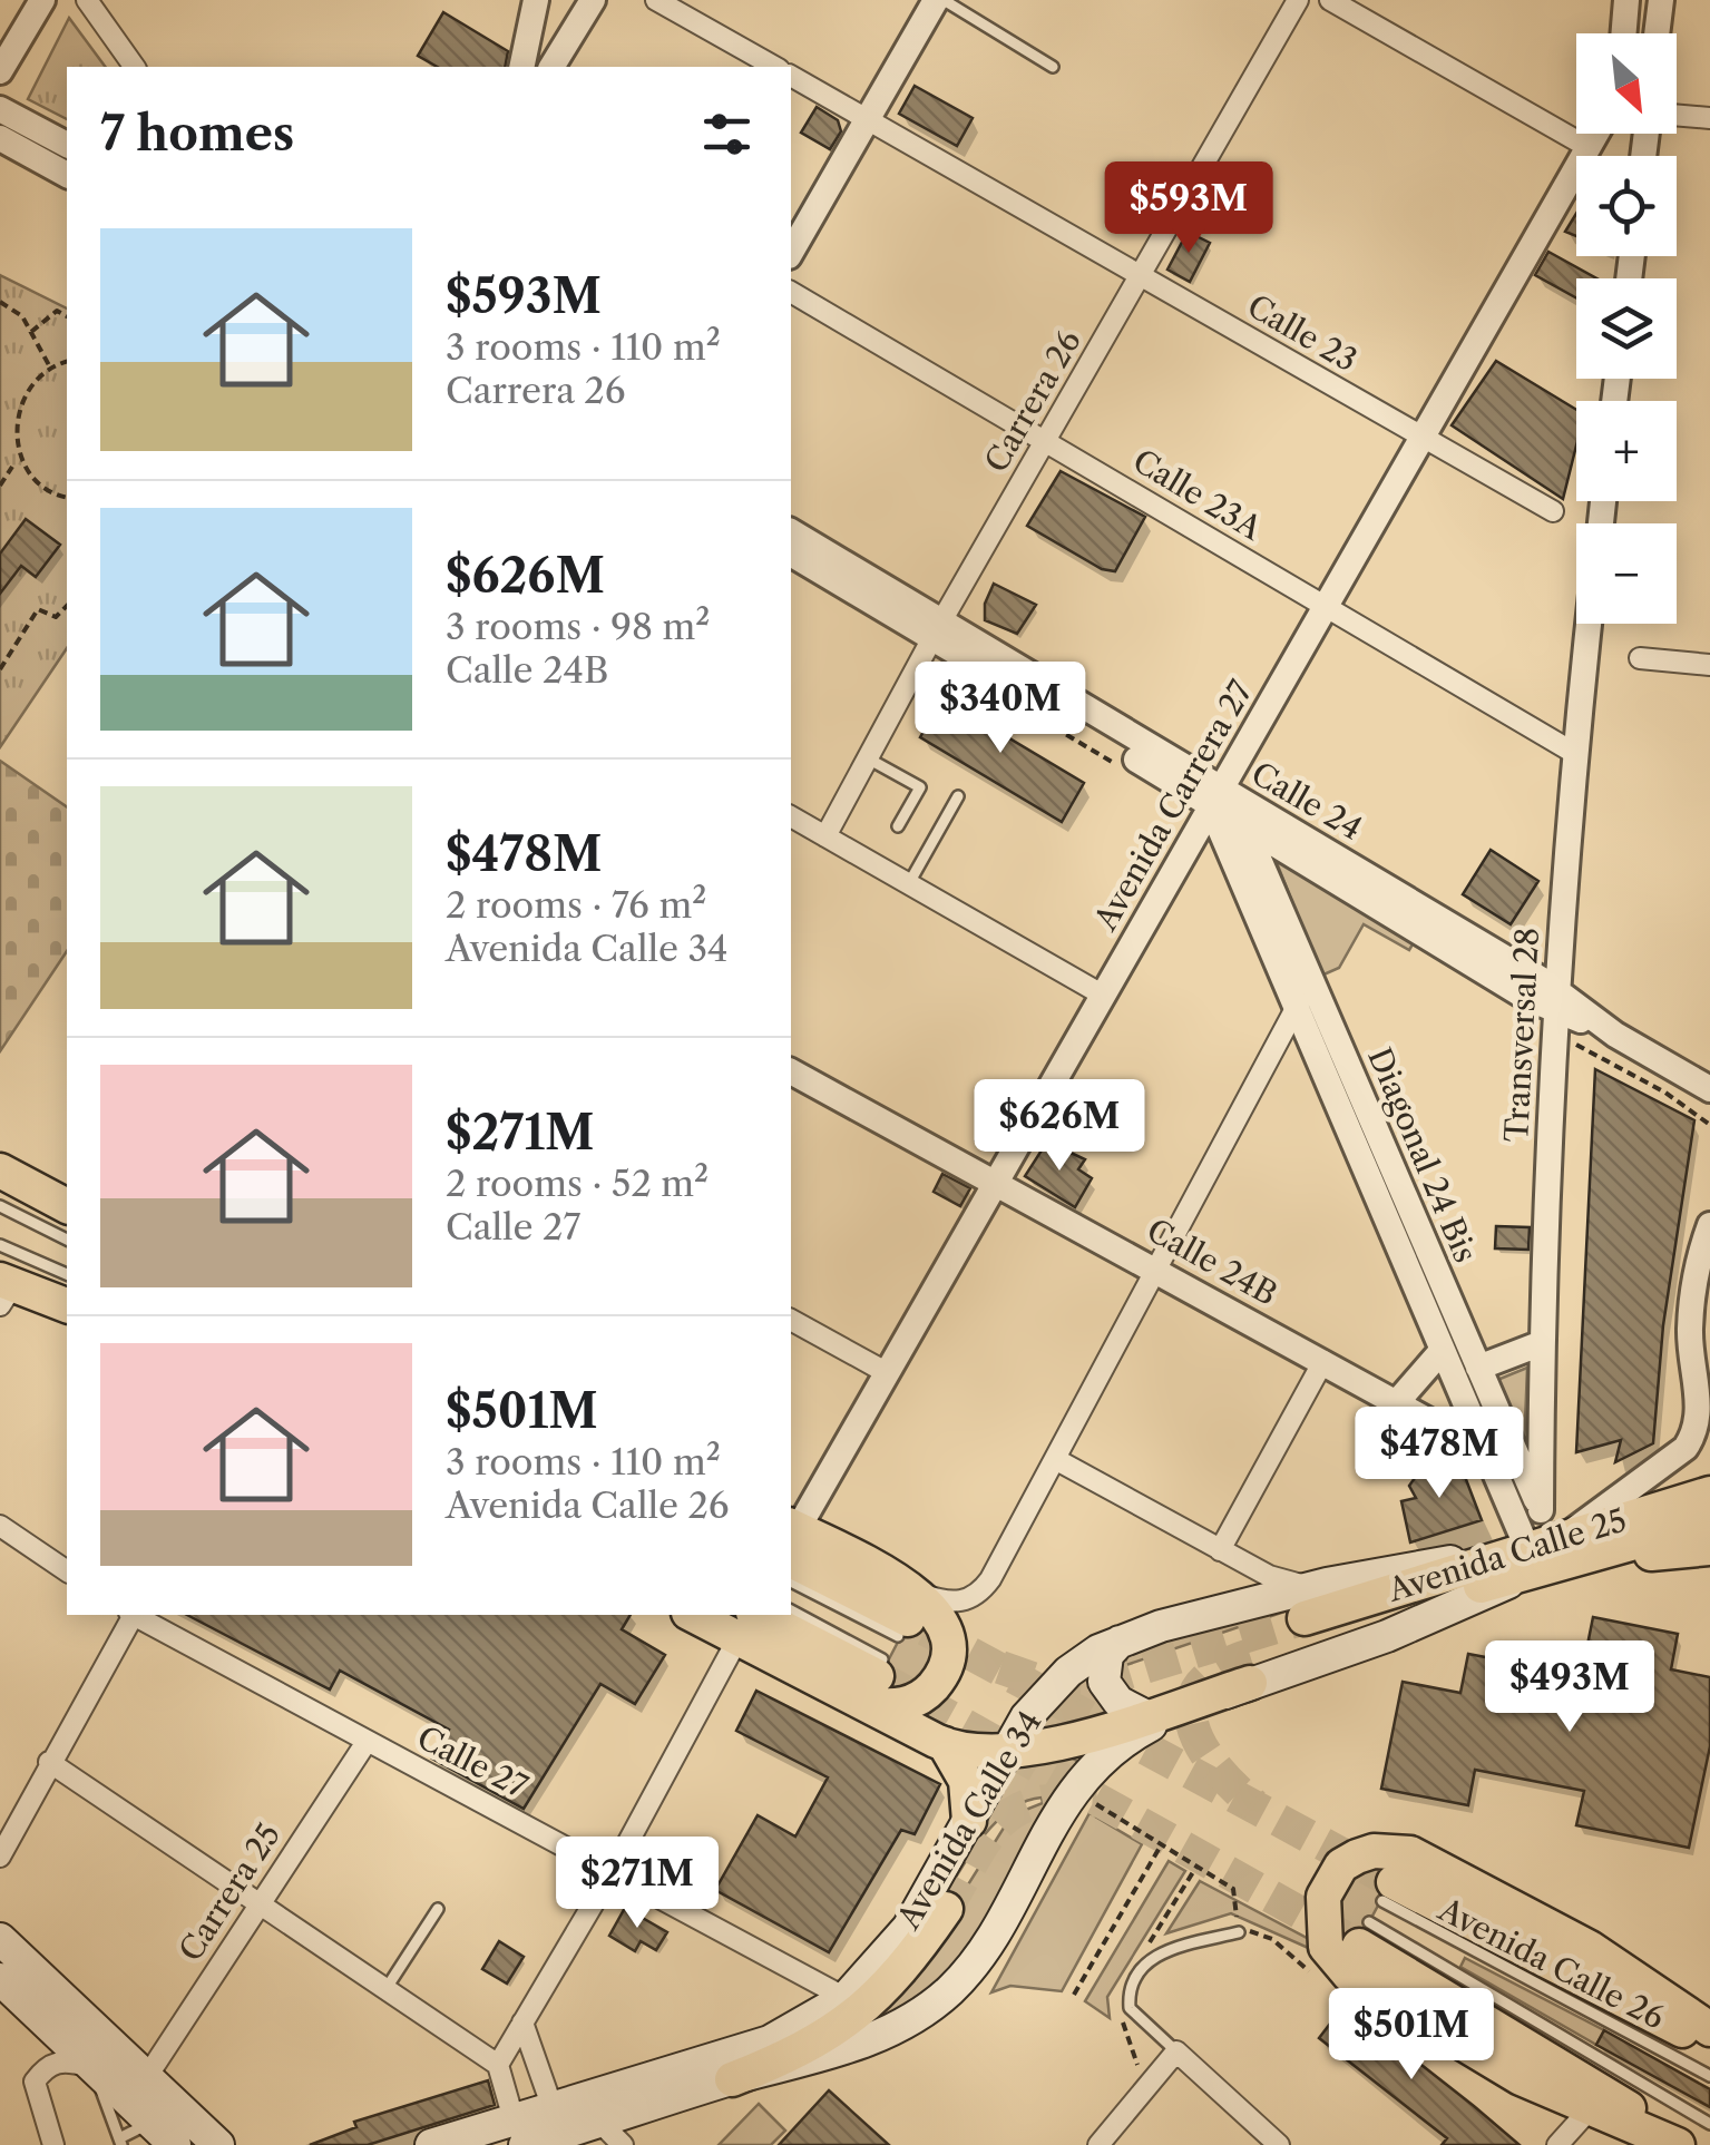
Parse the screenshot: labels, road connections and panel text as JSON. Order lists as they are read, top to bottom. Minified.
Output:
{"streets":{"main road":["Avenida Calle 25","Avenida Calle 34","Avenida Calle 26"],"street":["Calle 23","Carrera 26","Calle 23A","Calle 24","Avenida Carrera 27","Transversal 28","Diagonal 24 Bis","Calle 24B","Calle 27","Carrera 25"]},"crossings":[["Calle 23","Carrera 26"],["Calle 23","Avenida Carrera 27"],["Carrera 26","Calle 23A"],["Carrera 26","Calle 24"],["Calle 23A","Avenida Carrera 27"],["Calle 23A","Transversal 28"],["Calle 24","Avenida Carrera 27"],["Calle 24","Transversal 28"],["Calle 24","Diagonal 24 Bis"],["Avenida Carrera 27","Diagonal 24 Bis"],["Avenida Carrera 27","Calle 24B"],["Transversal 28","Diagonal 24 Bis"],["Transversal 28","Avenida Calle 25"],["Transversal 28","Avenida Calle 34"],["Diagonal 24 Bis","Calle 24B"],["Diagonal 24 Bis","Avenida Calle 25"],["Diagonal 24 Bis","Avenida Calle 34"],["Avenida Calle 25","Avenida Calle 34"],["Calle 27","Avenida Calle 34"],["Calle 27","Carrera 25"]],"north":"bottom right","page":{"map_buttons":["+","−"],"heading":"7 homes","price":["$593M","$340M","$626M","$478M","$493M","$271M","$501M"],"list":[{"name":"$593M","note":"3 rooms · 110 m² · Carrera 26"},{"name":"$626M","note":"3 rooms · 98 m² · Calle 24B"},{"name":"$478M","note":"2 rooms · 76 m² · Avenida Calle 34"},{"name":"$271M","note":"2 rooms · 52 m² · Calle 27"},{"name":"$501M","note":"3 rooms · 110 m² · Avenida Calle 26"}]}}
